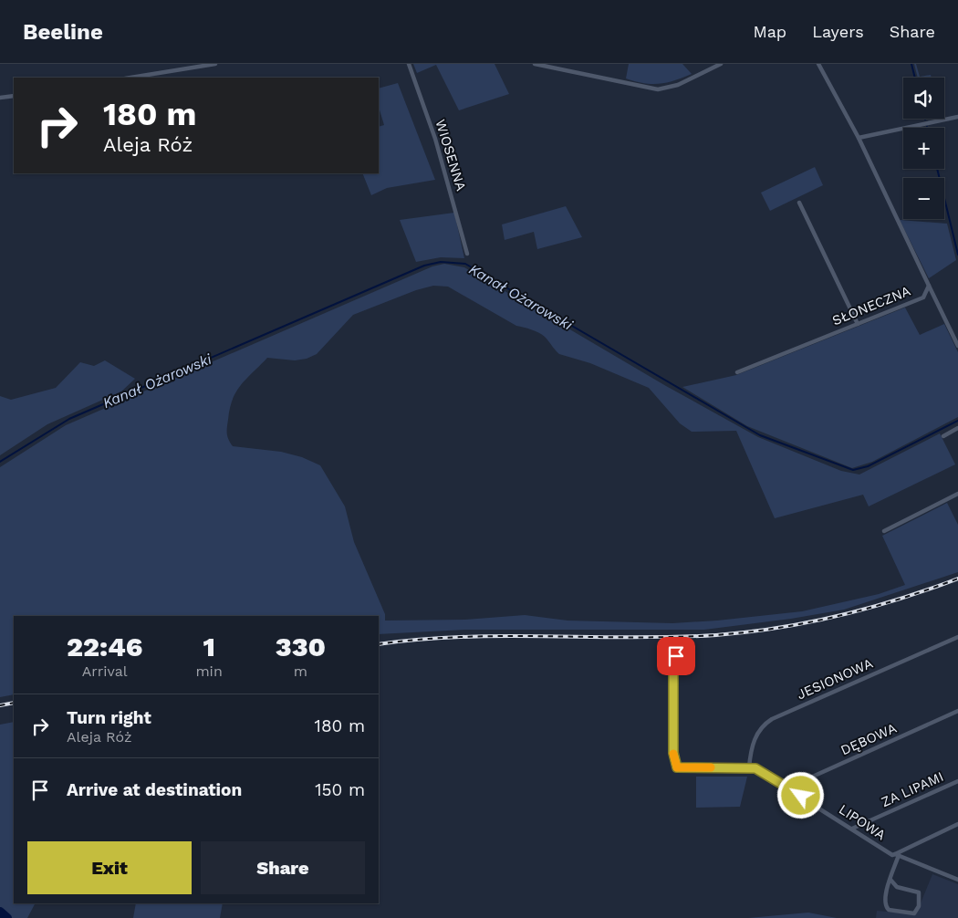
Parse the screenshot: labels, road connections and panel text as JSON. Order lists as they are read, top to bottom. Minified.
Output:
{"streets":{"street":["WIOSENNA","SŁONECZNA","JESIONOWA","DĘBOWA","ZA LIPAMI","LIPOWA"]},"crossings":[["JESIONOWA","LIPOWA"],["DĘBOWA","LIPOWA"],["ZA LIPAMI","LIPOWA"]],"water":["Kanał Ożarowski"],"page":{"header":"Beeline","nav":["Map","Layers","Share"],"map_buttons":["+","−"],"turn":["180 m","Aleja Róż"],"eta":["22:46","Arrival","1","min","330","m"],"list":[{"name":"Turn right","note":"Aleja Róż","value":"180 m"},{"name":"Arrive at destination","value":"150 m"}],"buttons":["Exit","Share"]}}
